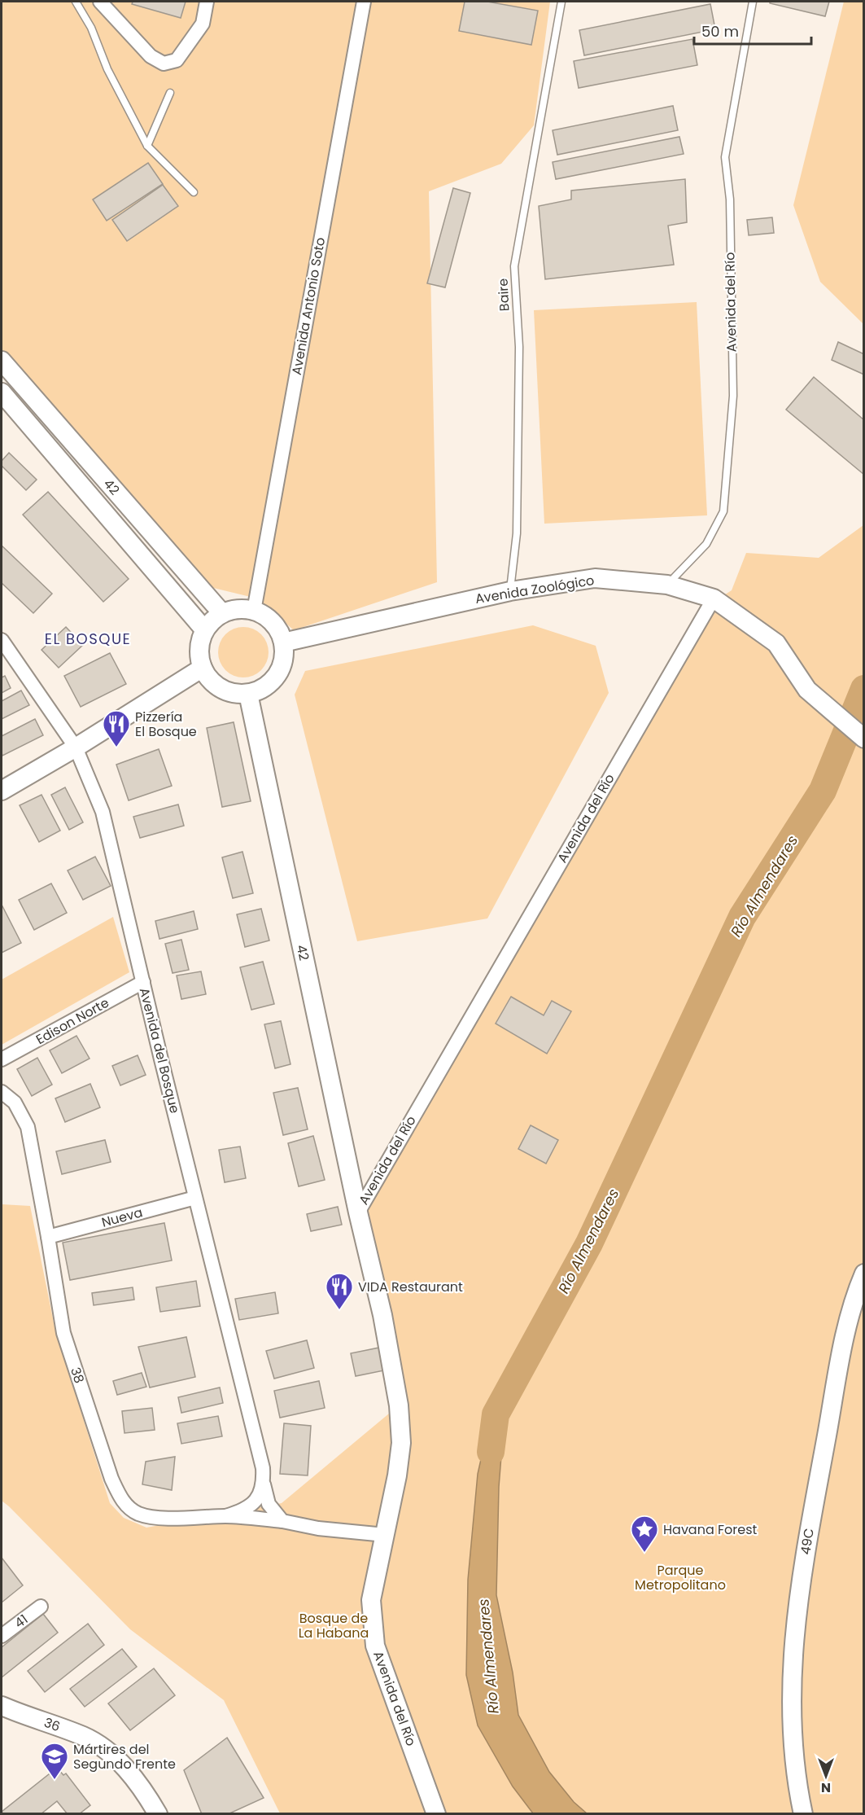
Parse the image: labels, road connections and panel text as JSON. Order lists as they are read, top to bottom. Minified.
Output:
{"streets":{"street":["Avenida del Río","Avenida Antonio Soto","42","Avenida Zoológico","Edison Norte","Avenida del Bosque","Nueva","38","49C","41","36"],"lane":["Baire"]},"crossings":[["Baire","Avenida Zoológico"],["Avenida del Río","42"],["Avenida del Río","Avenida Zoológico"],["Avenida Antonio Soto","42"],["Avenida Antonio Soto","Avenida Zoológico"],["42","Avenida Zoológico"],["Edison Norte","Avenida del Bosque"],["Avenida del Bosque","Nueva"],["Avenida del Bosque","38"],["Nueva","38"]],"districts":["EL BOSQUE"],"water":["Río Almendares"],"parks":["Parque Metropolitano","Bosque de La Habana"],"places":{"restaurant":["Pizzería El Bosque","VIDA Restaurant"],"place":["Havana Forest"],"school or university":["Mártires del Segundo Frente"]},"scale_bar":"50 m","north":"bottom"}
